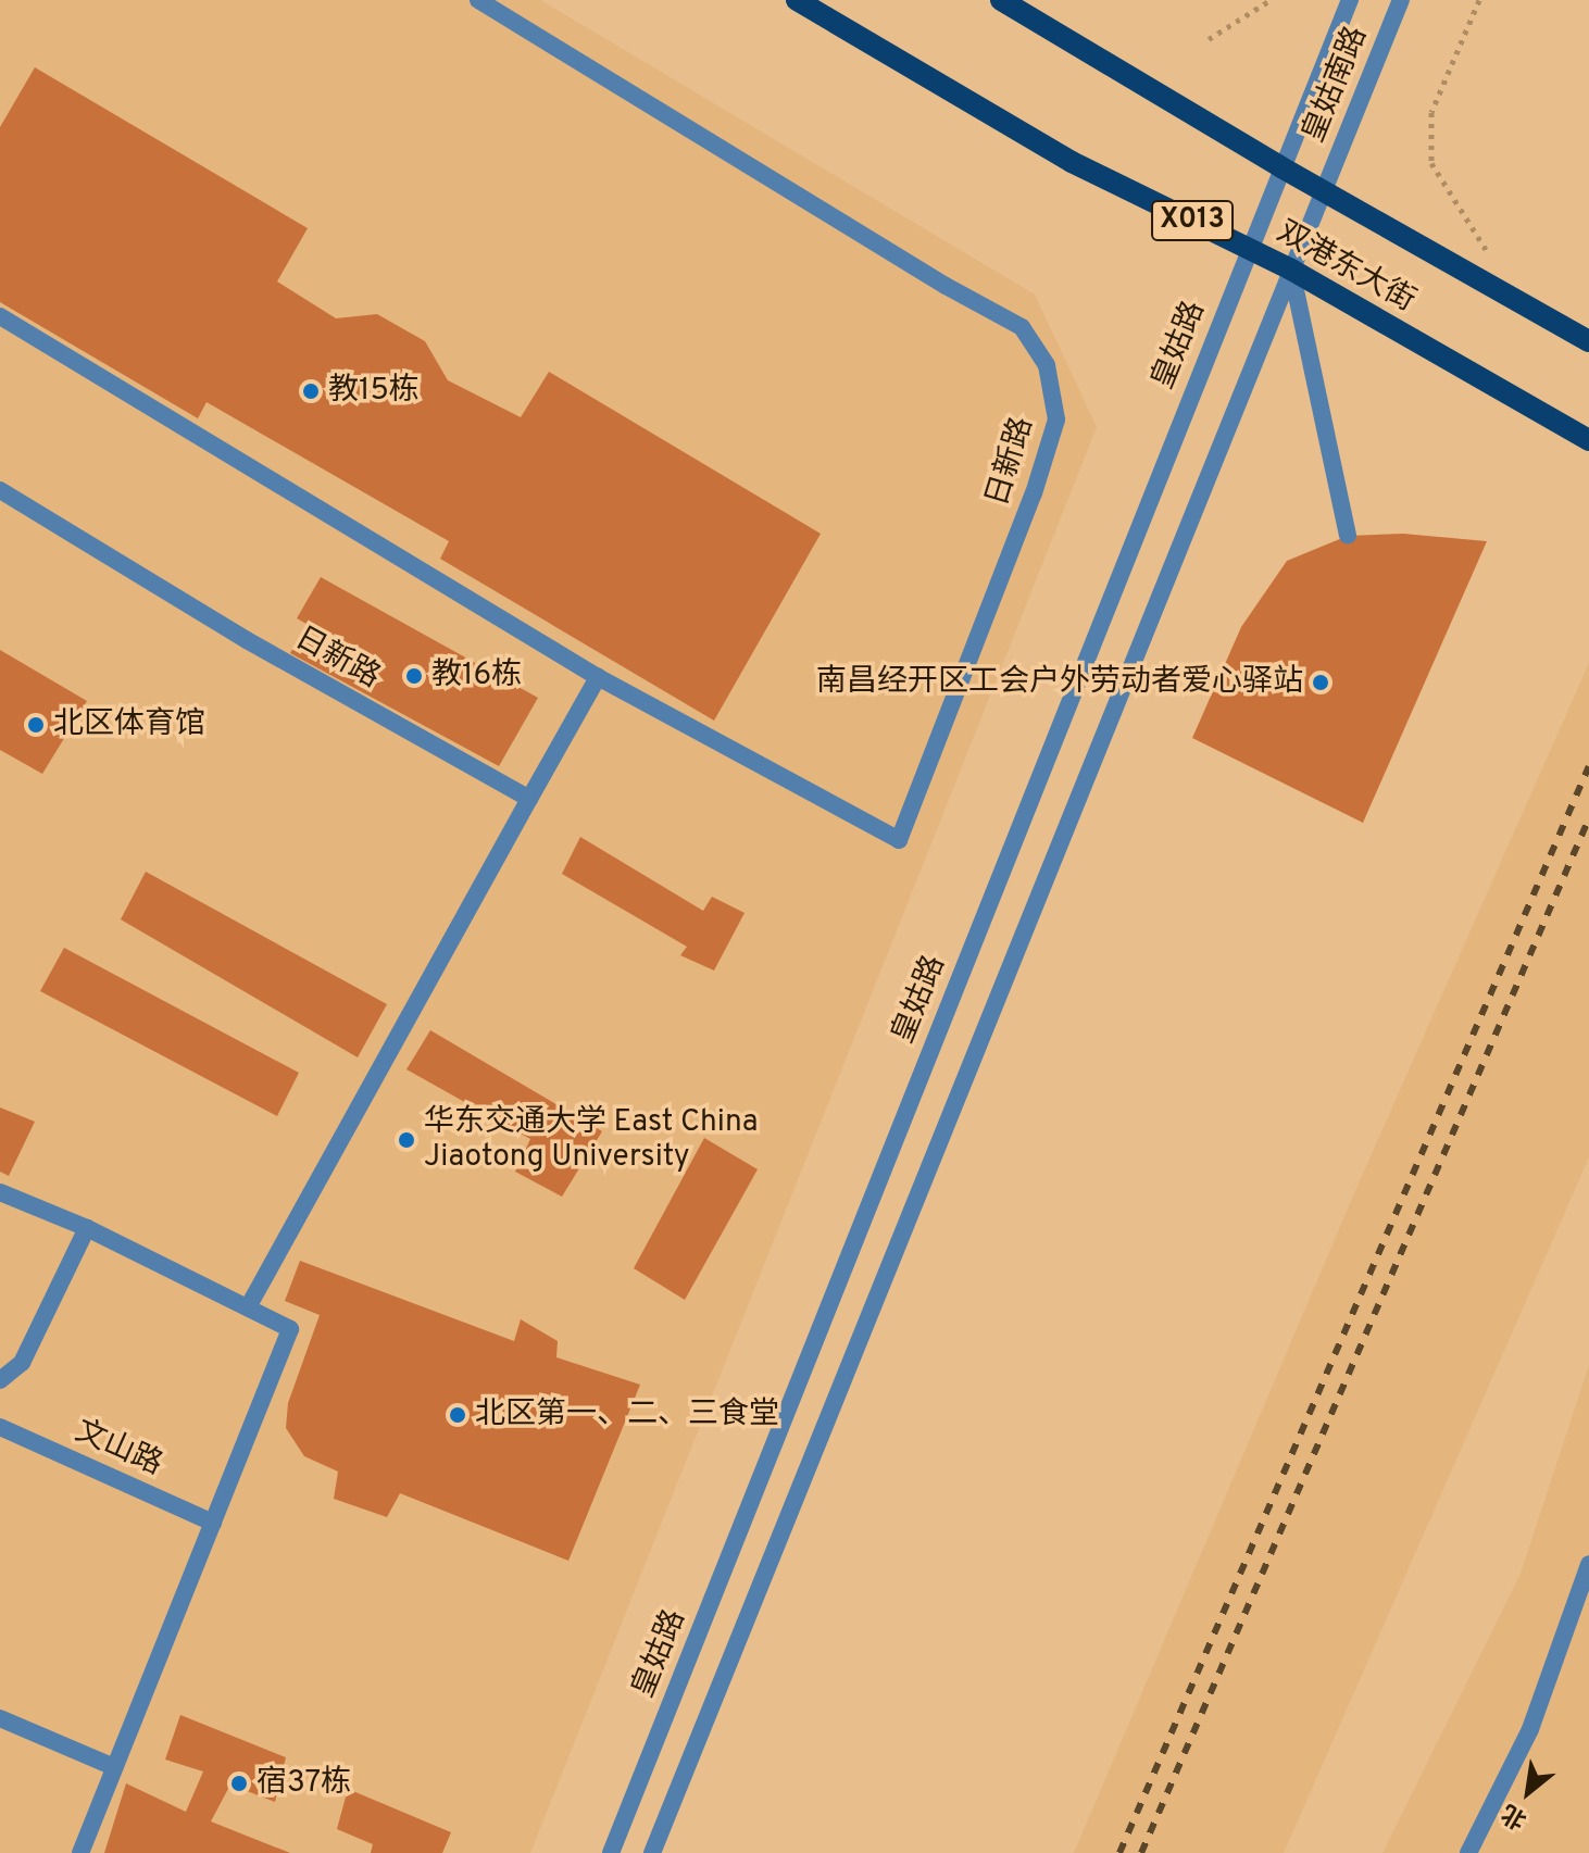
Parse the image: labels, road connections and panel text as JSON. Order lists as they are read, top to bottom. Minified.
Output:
{"streets":{"main road":["X013","双港东大街"],"street":["皇姑南路","皇姑路","日新路","文山路"]},"crossings":[["皇姑南路","双港东大街"],["皇姑南路","皇姑路"],["双港东大街","皇姑路"]],"places":["教15栋","教16栋","南昌经开区工会户外劳动者爱心驿站","北区体育馆","华东交通大学 East China Jiaotong University","北区第一、二、三食堂","宿37栋"],"north":"bottom left"}
